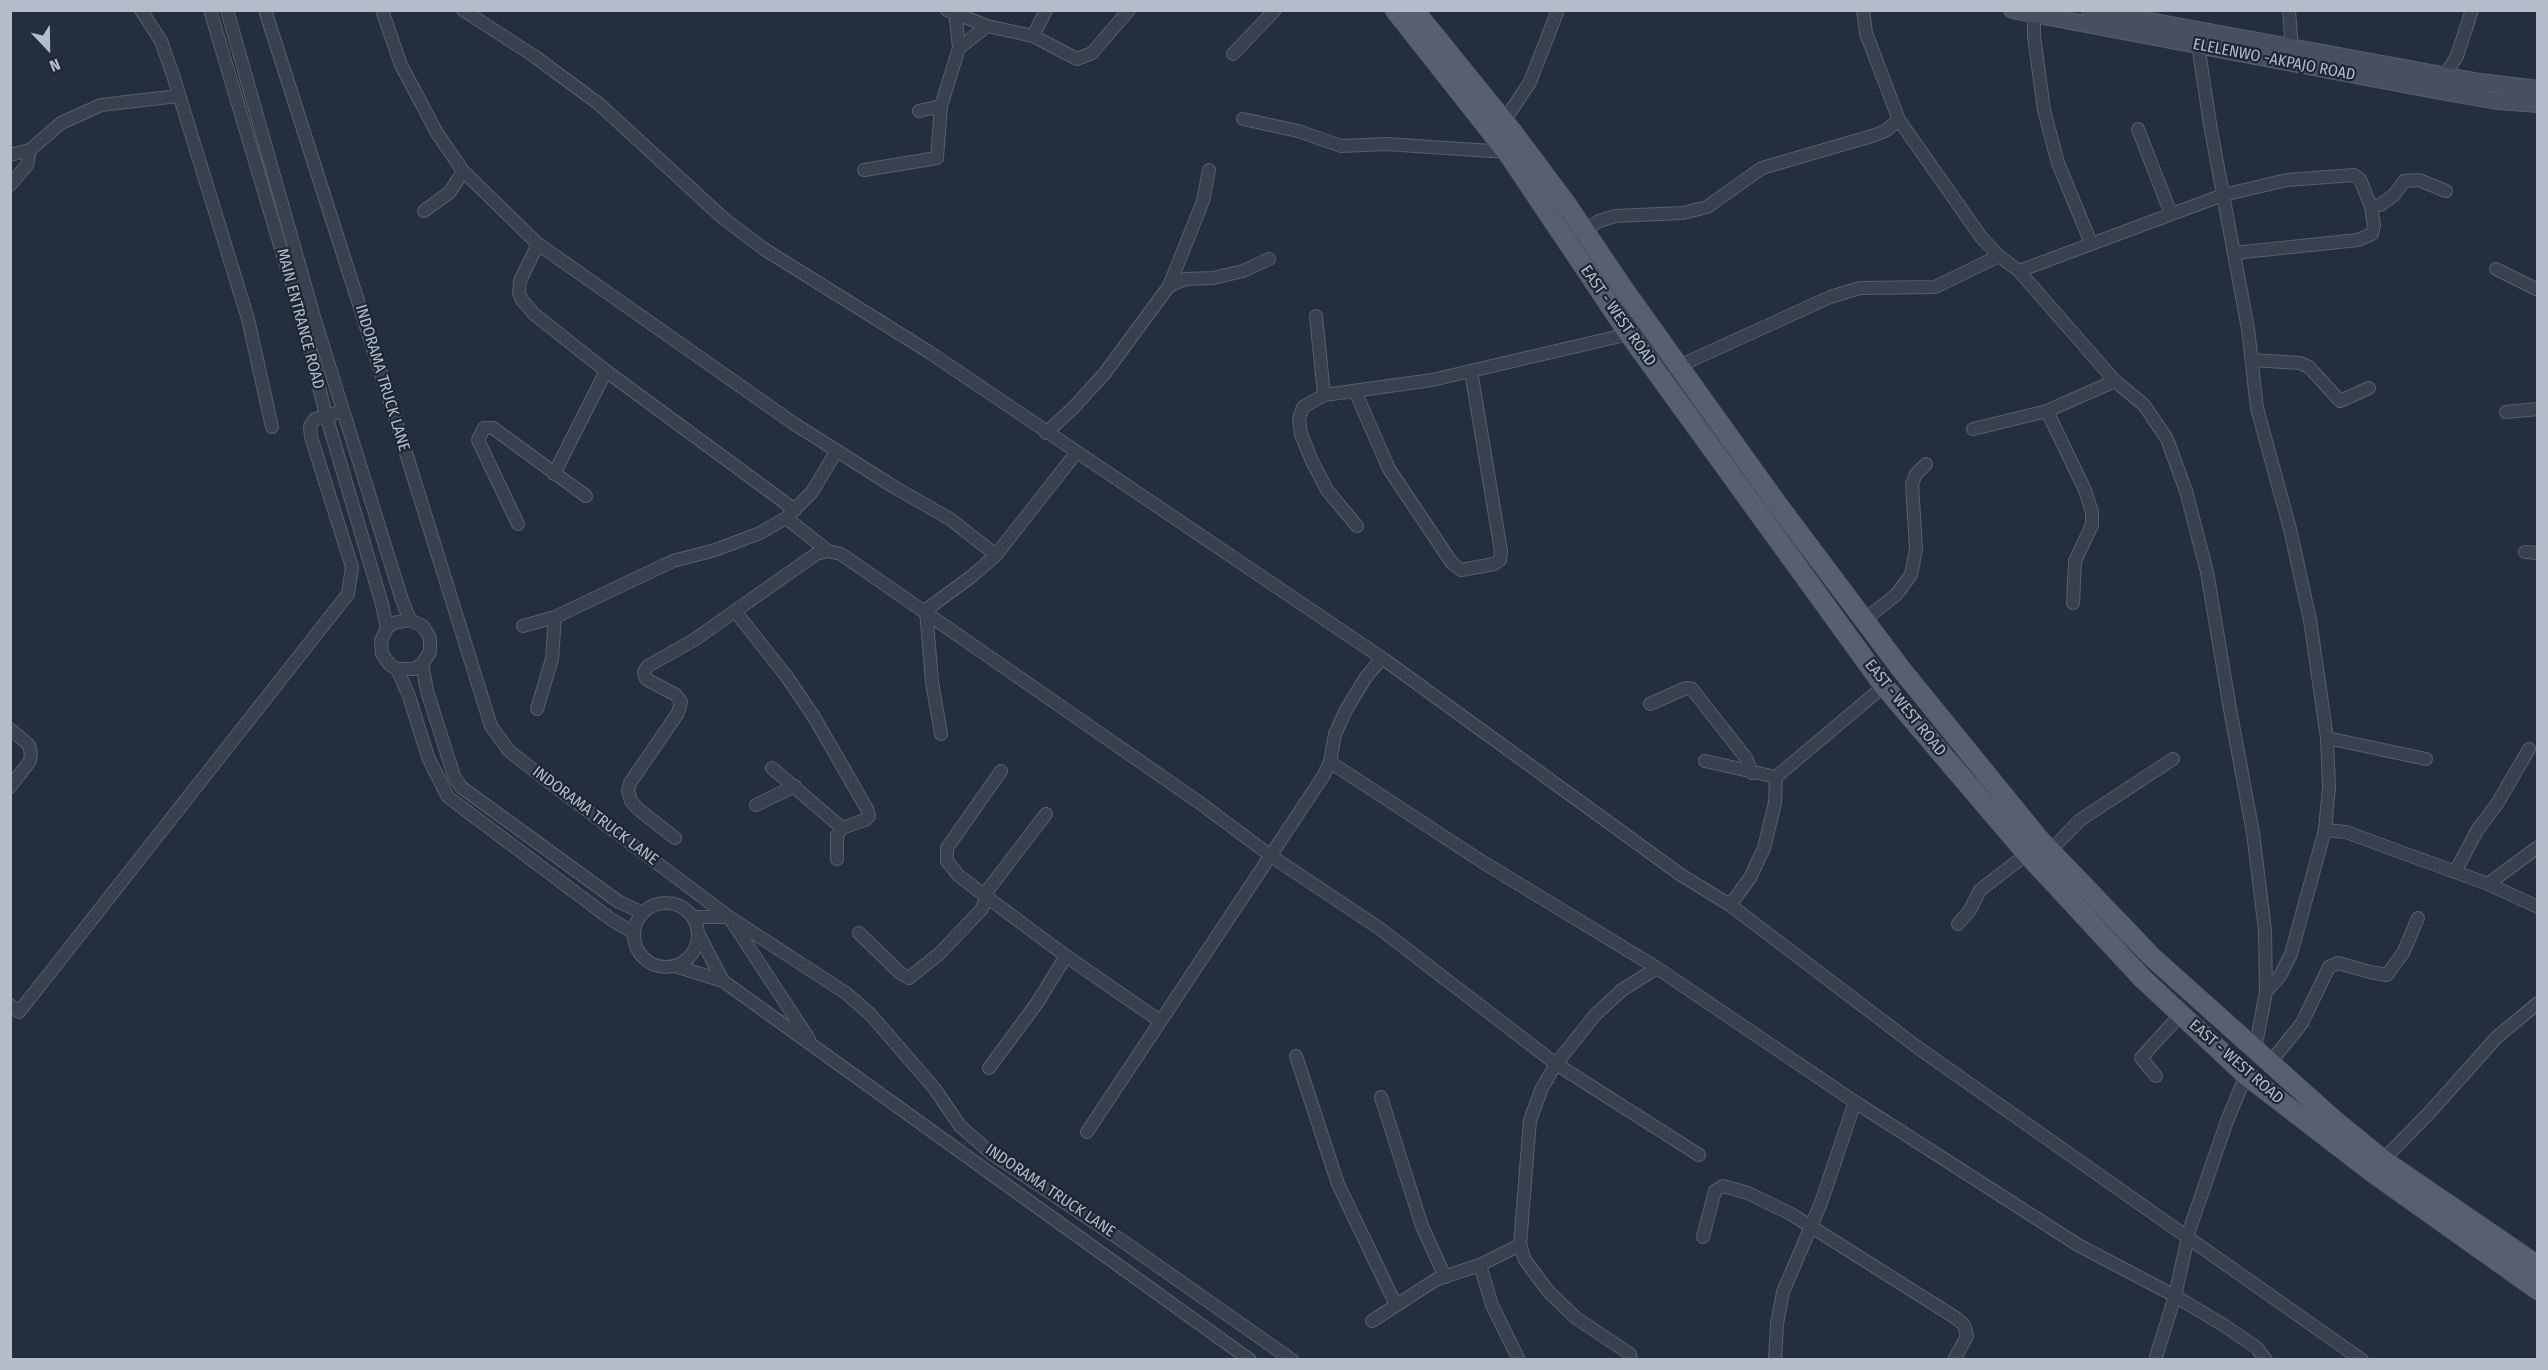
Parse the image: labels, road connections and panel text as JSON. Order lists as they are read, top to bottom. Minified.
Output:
{"streets":{"main road":["ELELENWO -AKPAJO ROAD","EAST - WEST ROAD"],"street":["MAIN ENTRANCE ROAD","INDORAMA TRUCK LANE"]},"north":"bottom"}
